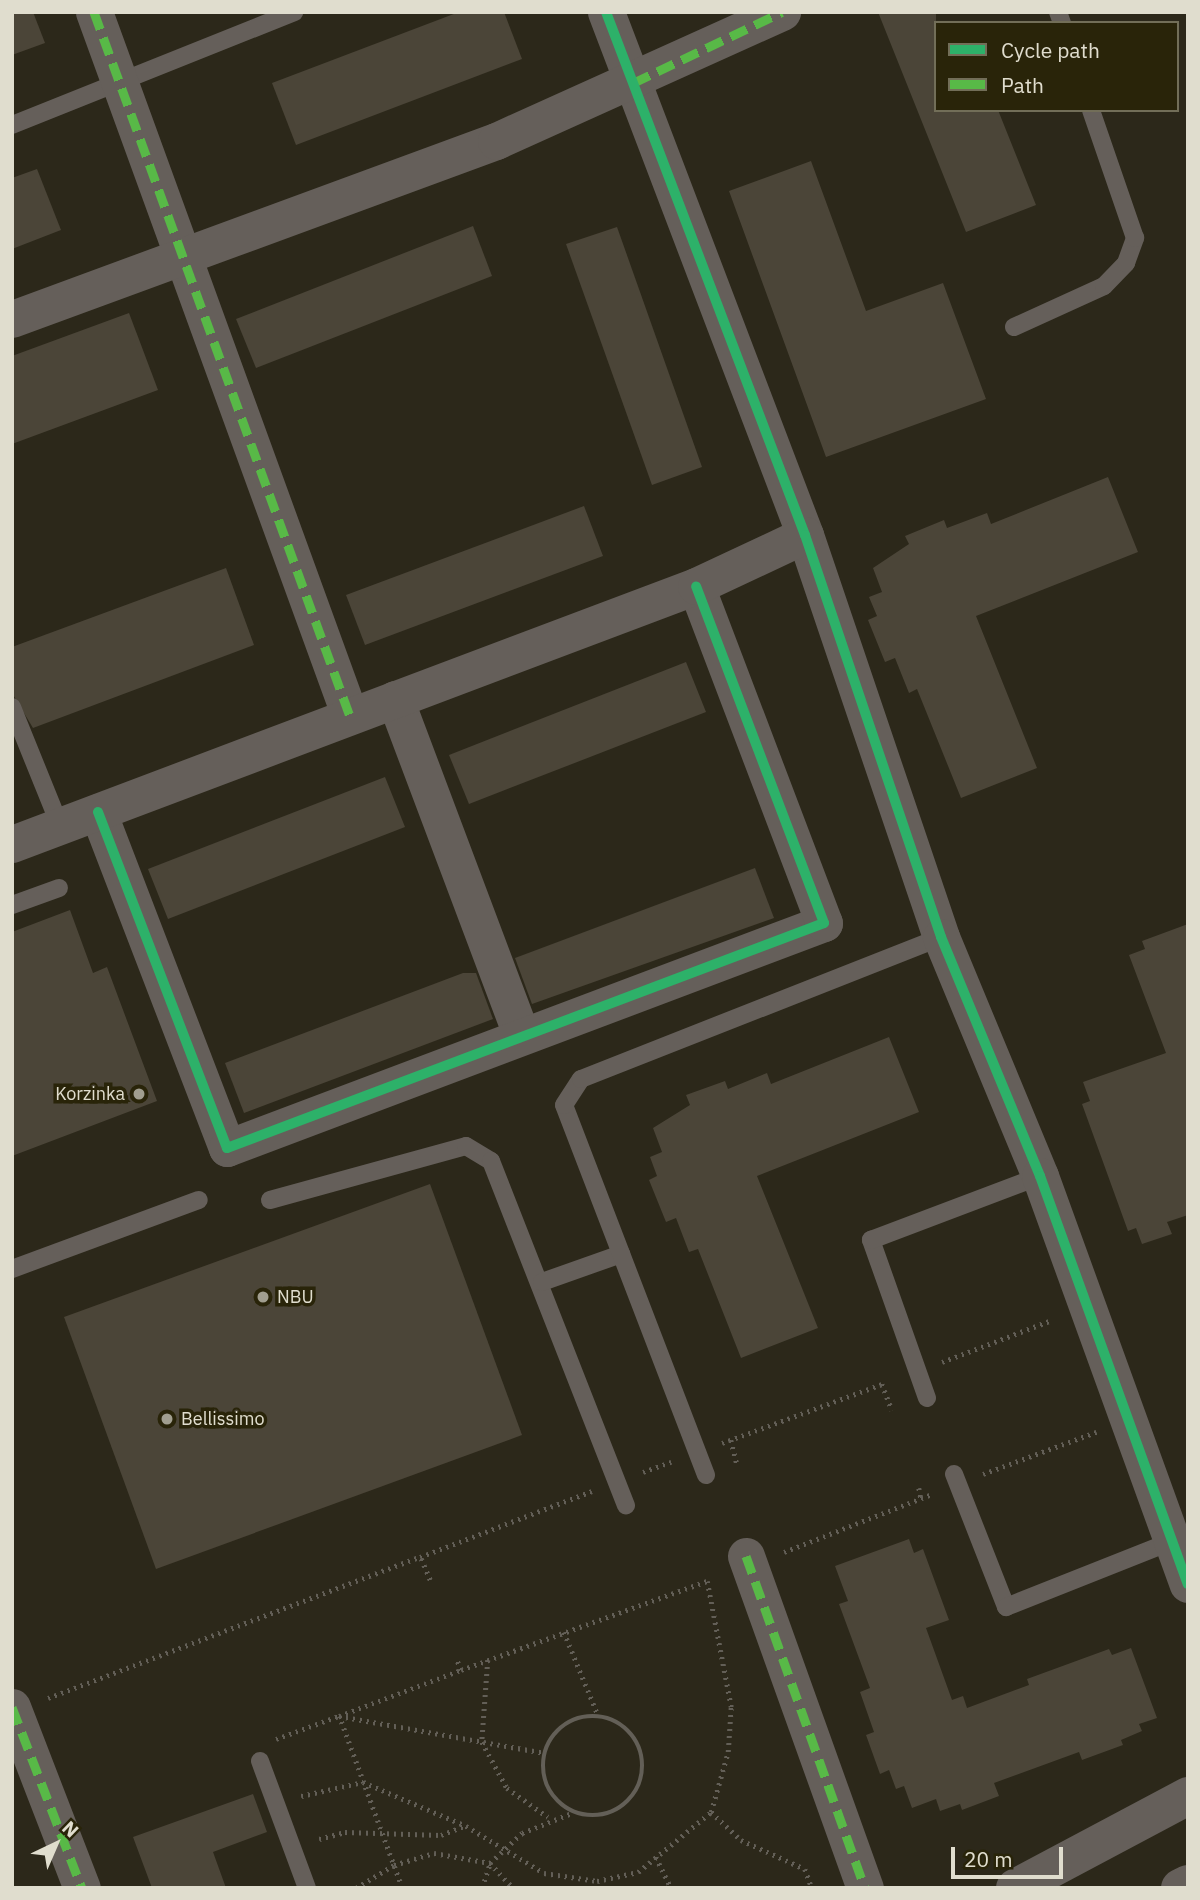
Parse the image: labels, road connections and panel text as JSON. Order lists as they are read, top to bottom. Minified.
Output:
{"places":["Korzinka","NBU","Bellissimo"],"legend":["Cycle path","Path"],"scale_bar":"20 m","north":"top right"}
